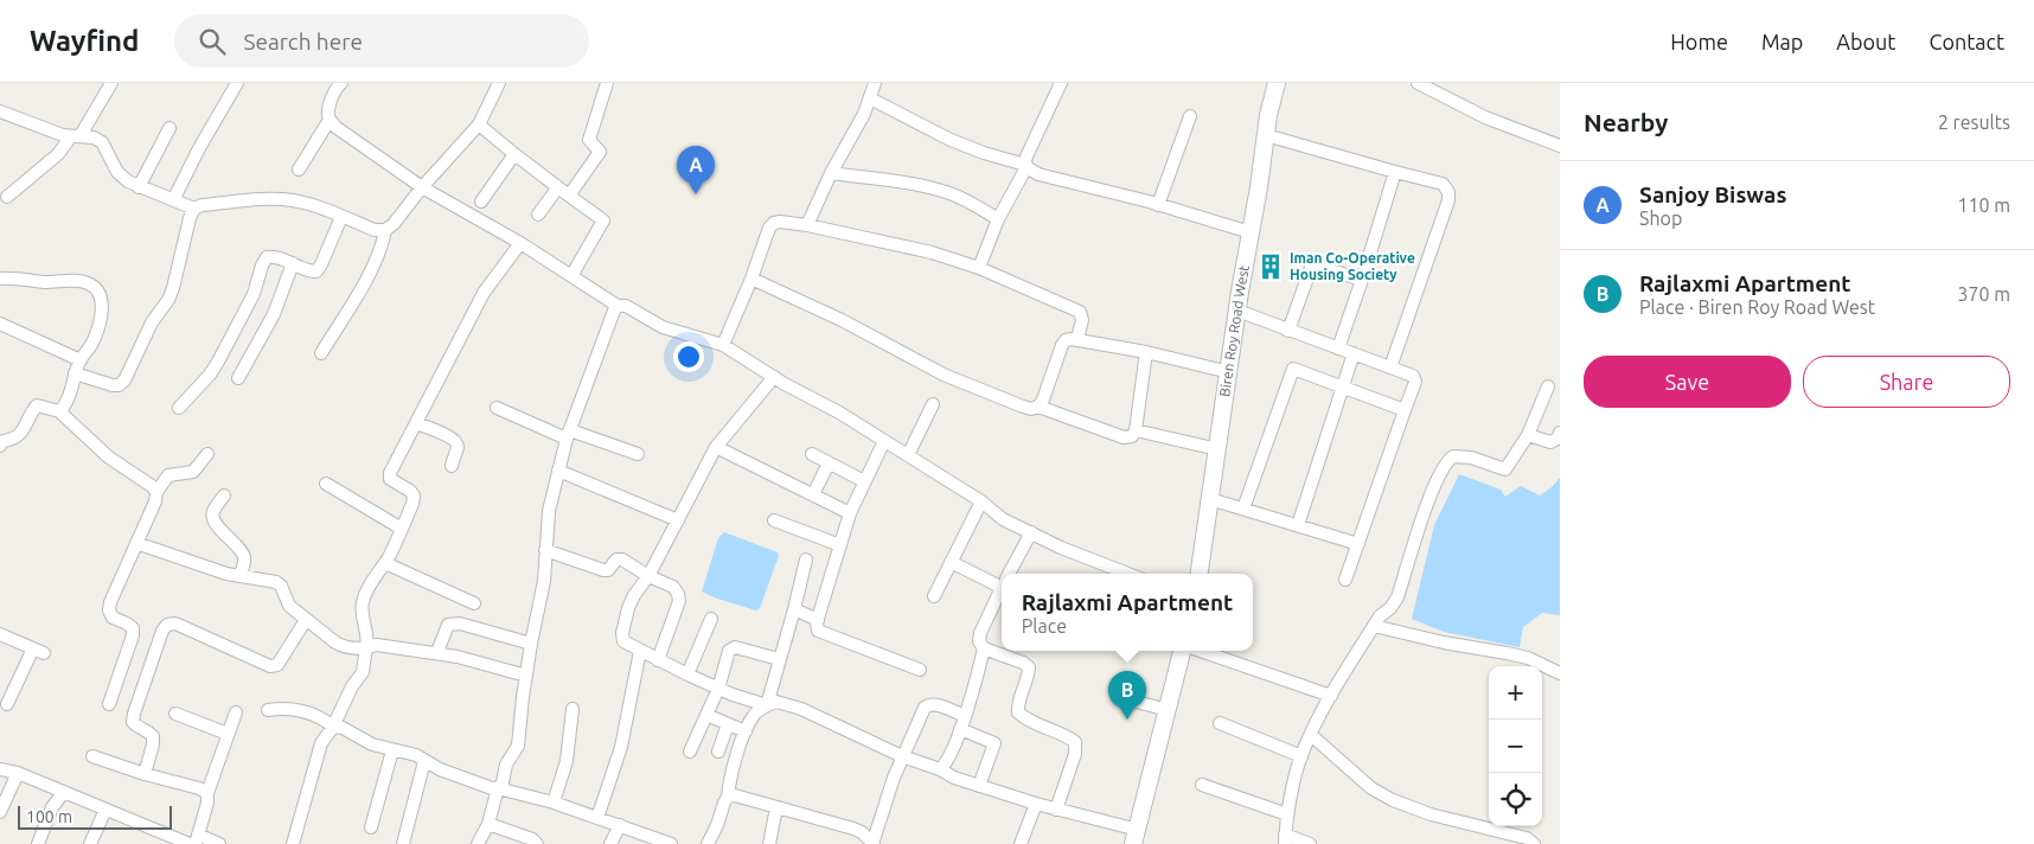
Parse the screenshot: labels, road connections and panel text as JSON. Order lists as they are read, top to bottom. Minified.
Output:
{"streets":{"main road":["Biren Roy Road West"]},"places":{"building":["Iman Co-Operative Housing Society"]},"scale_bar":"100 m","page":{"header":"Wayfind","search":"Search here","nav":["Home","Map","About","Contact"],"heading":["Nearby","2 results"],"pins":["A","B"],"list":[{"mark":"A","name":"Sanjoy Biswas","note":"Shop","value":"110 m"},{"mark":"B","name":"Rajlaxmi Apartment","note":"Place · Biren Roy Road West","value":"370 m"}],"buttons":["Save","Share"],"popup":["Rajlaxmi Apartment","Place"],"map_buttons":["+","−"],"scale":"100 m"}}
